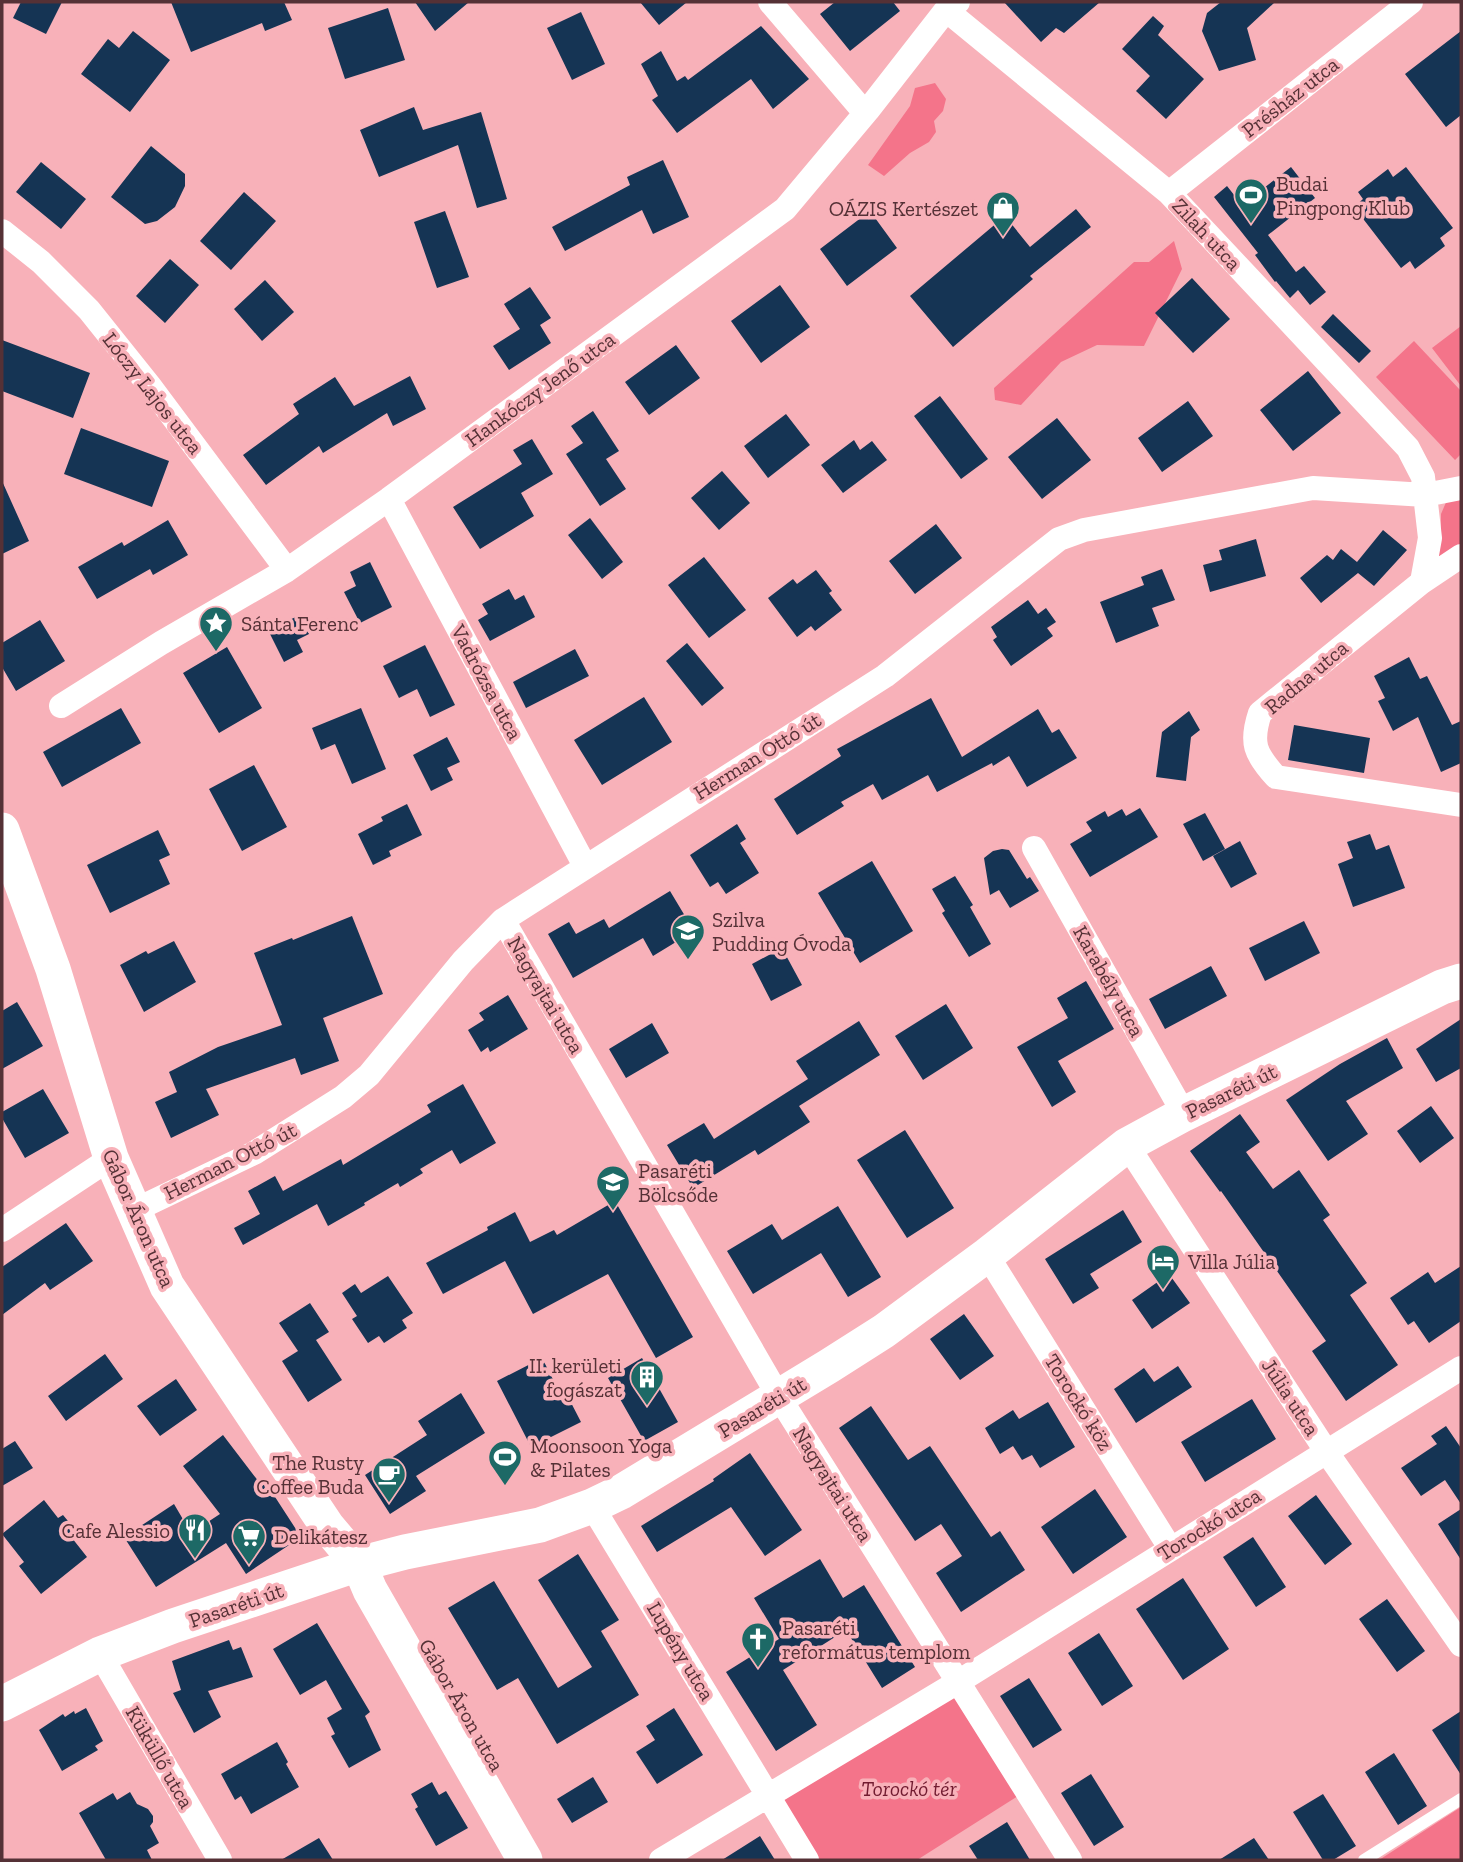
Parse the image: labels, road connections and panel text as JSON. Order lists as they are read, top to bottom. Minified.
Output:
{"streets":{"street":["Présház utca","Zilah utca","Hankóczy Jenő utca","Lóczy Lajos utca","Radna utca","Vadrózsa utca","Herman Ottó út","Karabély utca","Nagyajtai utca","Pasaréti út","Gábor Áron utca","Júlia utca","Torockó köz","Torockó utca","Lupény utca","Küküllő utca"]},"crossings":[["Présház utca","Zilah utca"],["Zilah utca","Hankóczy Jenő utca"],["Zilah utca","Herman Ottó út"],["Hankóczy Jenő utca","Lóczy Lajos utca"],["Hankóczy Jenő utca","Vadrózsa utca"],["Vadrózsa utca","Herman Ottó út"],["Herman Ottó út","Nagyajtai utca"],["Herman Ottó út","Gábor Áron utca"],["Karabély utca","Pasaréti út"],["Nagyajtai utca","Pasaréti út"],["Nagyajtai utca","Torockó utca"],["Pasaréti út","Gábor Áron utca"],["Pasaréti út","Júlia utca"],["Pasaréti út","Torockó köz"],["Pasaréti út","Lupény utca"],["Pasaréti út","Küküllő utca"],["Júlia utca","Torockó utca"],["Torockó köz","Torockó utca"]],"parks":["Torockó tér"],"places":{"sports":["Budai Pingpong Klub","Moonsoon Yoga & Pilates"],"shop":["OÁZIS Kertészet"],"place":["Sánta Ferenc"],"school or university":["Szilva Pudding Óvoda","Pasaréti Bölcsőde"],"hotel":["Villa Júlia"],"building":["II. kerületi fogászat"],"cafe":["The Rusty Coffee Buda"],"restaurant":["Cafe Alessio"],"supermarket":["Delikátesz"],"church":["Pasaréti református templom"]}}
